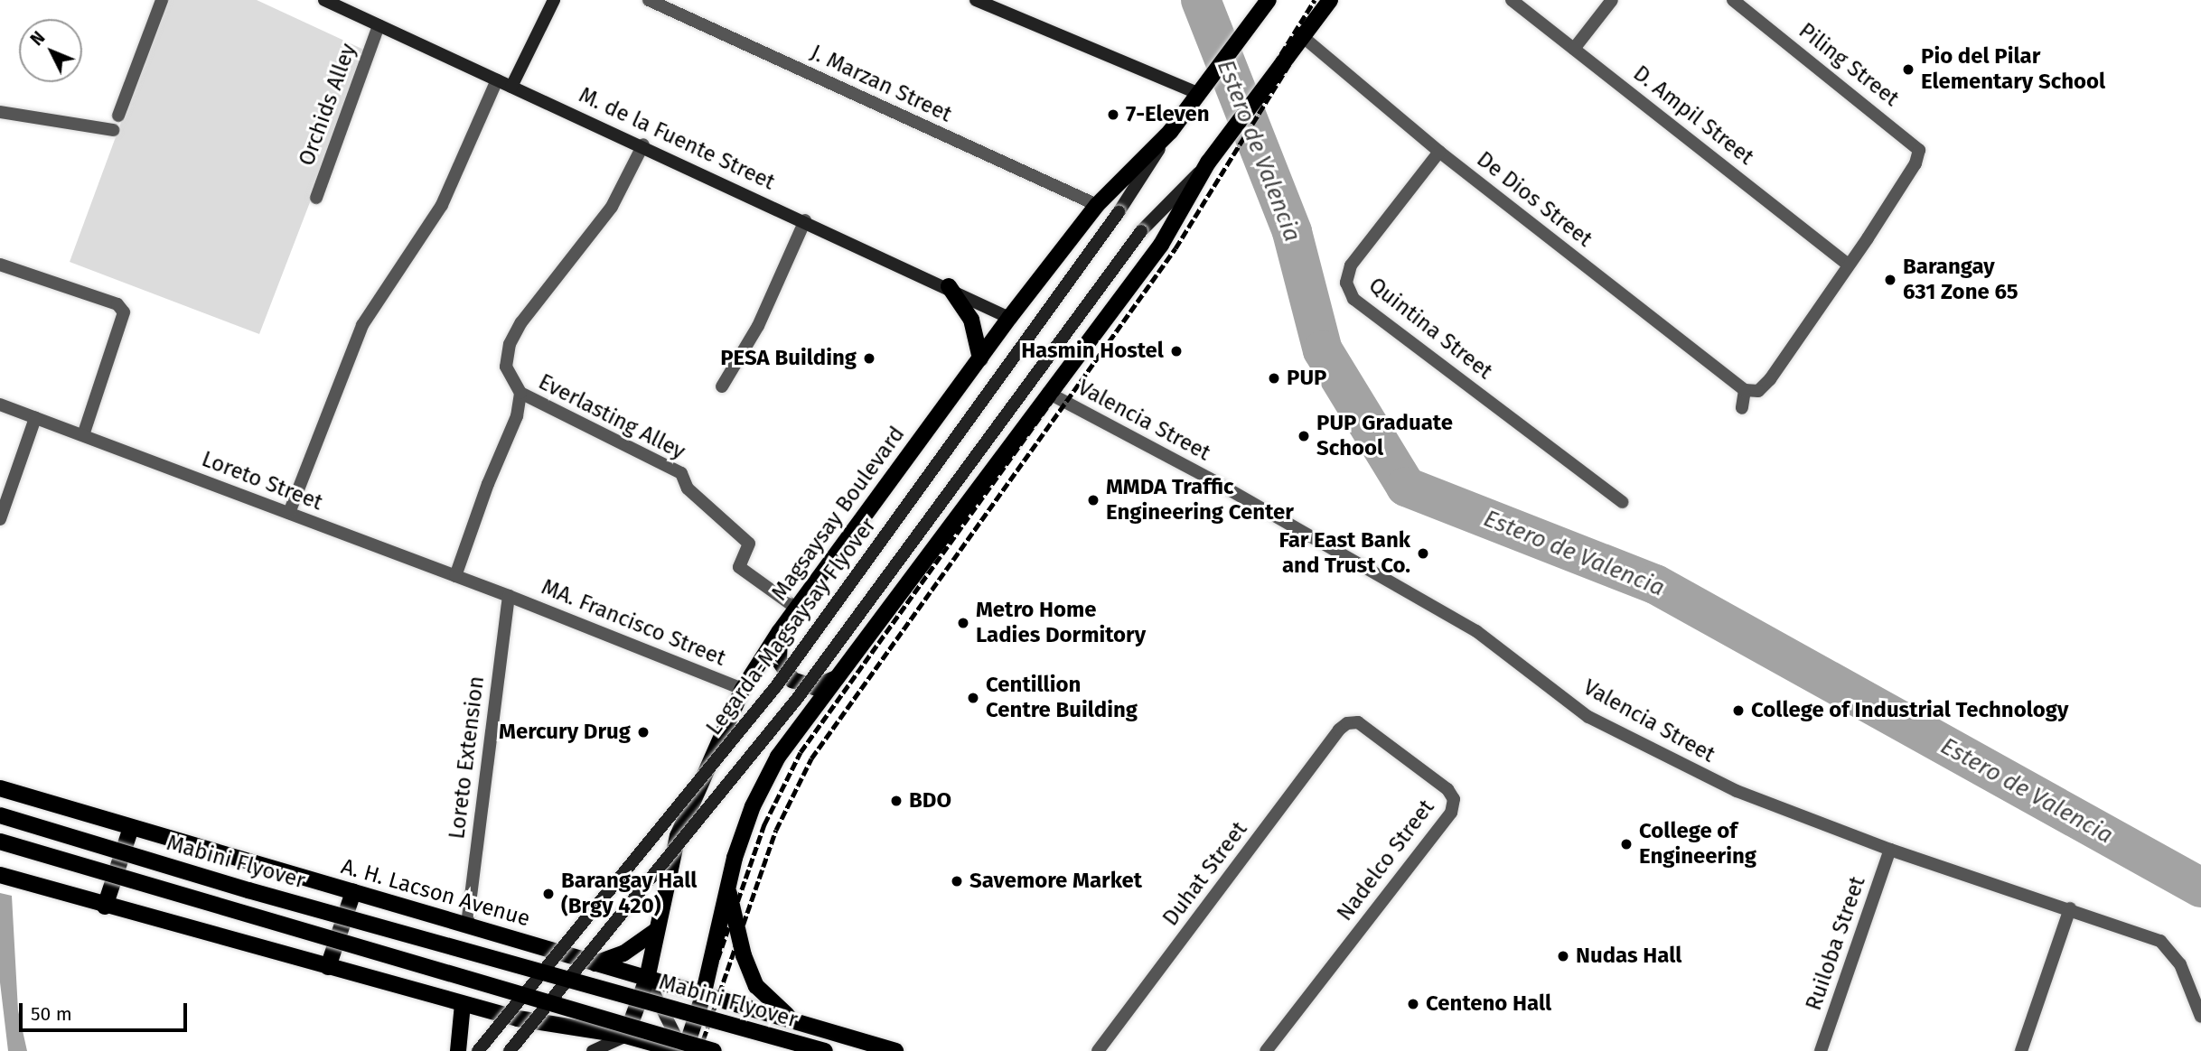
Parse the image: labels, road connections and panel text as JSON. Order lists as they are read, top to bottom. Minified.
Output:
{"streets":{"main road":["M. de la Fuente Street","Magsaysay Boulevard","Legarda-Magsaysay Flyover","Mabini Flyover","A. H. Lacson Avenue"],"street":["Piling Street","J. Marzan Street","Orchids Alley","D. Ampil Street","De Dios Street","Quintina Street","Everlasting Alley","Valencia Street","Loreto Street","MA. Francisco Street","Loreto Extension","Nadelco Street","Duhat Street","Ruiloba Street"]},"crossings":[["Piling Street","D. Ampil Street"],["J. Marzan Street","Magsaysay Boulevard"],["Orchids Alley","M. de la Fuente Street"],["M. de la Fuente Street","Magsaysay Boulevard"],["De Dios Street","Quintina Street"],["Everlasting Alley","Magsaysay Boulevard"],["Valencia Street","Ruiloba Street"],["Loreto Street","MA. Francisco Street"],["Loreto Street","Loreto Extension"],["Magsaysay Boulevard","MA. Francisco Street"],["Magsaysay Boulevard","Legarda-Magsaysay Flyover"],["Magsaysay Boulevard","A. H. Lacson Avenue"],["MA. Francisco Street","Loreto Extension"],["Loreto Extension","A. H. Lacson Avenue"],["Nadelco Street","Duhat Street"]],"water":["Estero de Valencia"],"places":["Pio del Pilar Elementary School","7-Eleven","Barangay 631 Zone 65","Hasmin Hostel","PESA Building","PUP","PUP Graduate School","MMDA Traffic Engineering Center","Far East Bank and Trust Co.","Metro Home Ladies Dormitory","Centillion Centre Building","College of Industrial Technology","Mercury Drug","BDO","College of Engineering","Savemore Market","Barangay Hall (Brgy 420)","Nudas Hall","Centeno Hall"],"scale_bar":"50 m","north":"top left"}
